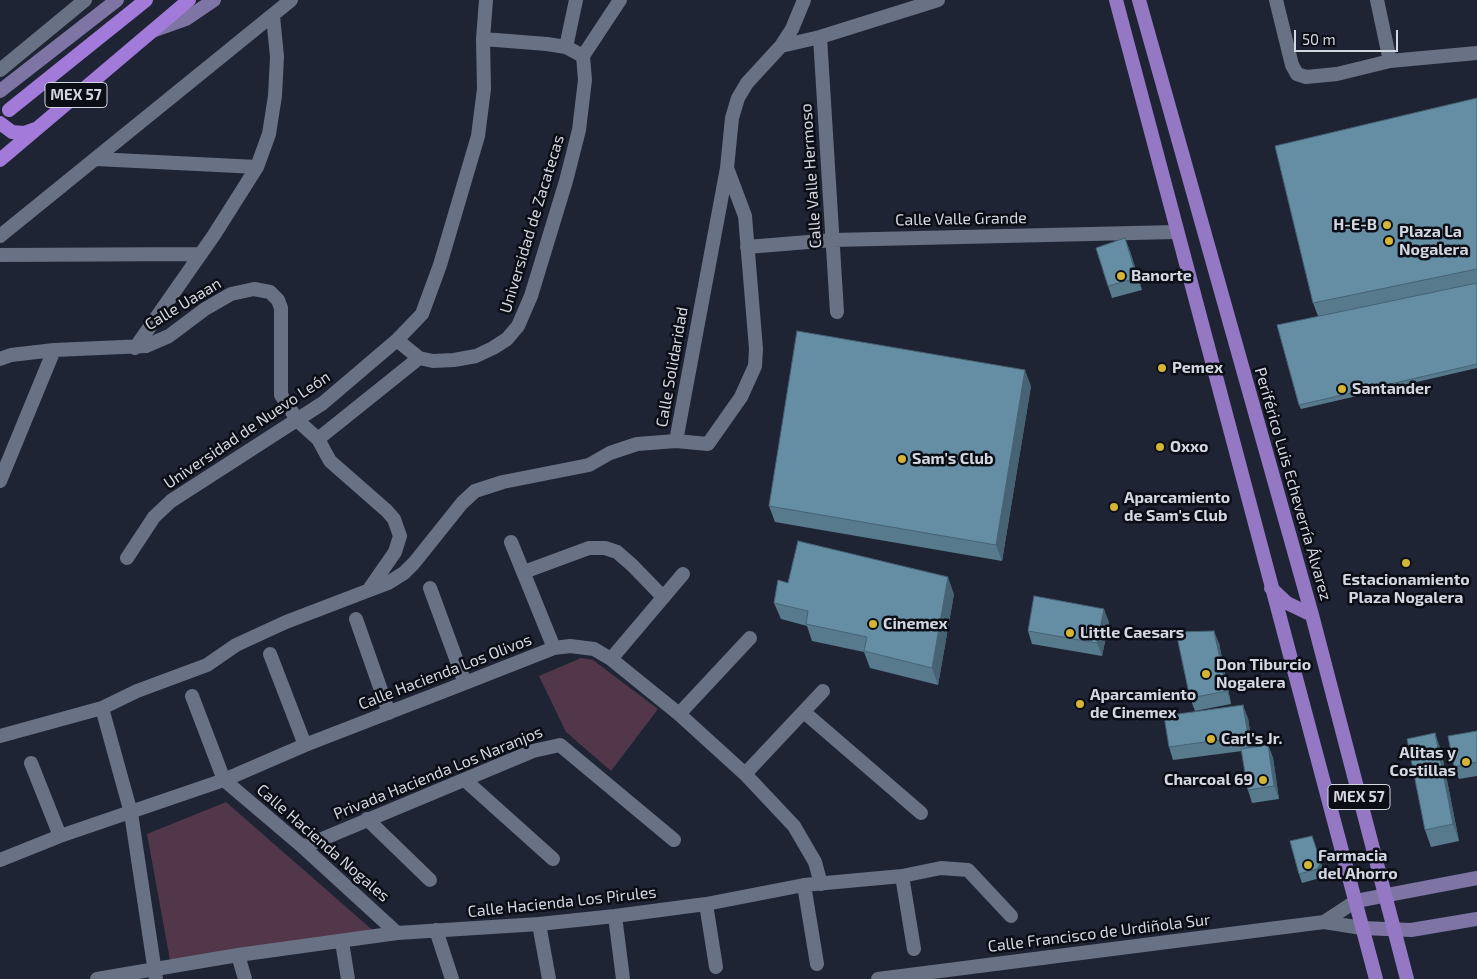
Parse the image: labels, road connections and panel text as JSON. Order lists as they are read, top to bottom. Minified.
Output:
{"streets":{"highway":["MEX 57"],"main road":["Periférico Luis Echeverría Álvarez"],"street":["Calle Valle Hermoso","Calle Valle Grande","Universidad de Zacatecas","Calle Uaaan","Calle Solidaridad","Universidad de Nuevo León","Calle Hacienda Los Olivos","Privada Hacienda Los Naranjos","Calle Hacienda Nogales","Calle Hacienda Los Pirules","Calle Francisco de Urdiñola Sur"]},"crossings":[["MEX 57","Calle Valle Grande"],["MEX 57","Calle Francisco de Urdiñola Sur"],["Calle Valle Hermoso","Calle Valle Grande"],["Calle Uaaan","Calle Solidaridad"],["Calle Uaaan","Universidad de Nuevo León"],["Calle Hacienda Los Olivos","Calle Hacienda Nogales"],["Calle Hacienda Los Olivos","Calle Hacienda Los Pirules"],["Privada Hacienda Los Naranjos","Calle Hacienda Nogales"],["Calle Hacienda Nogales","Calle Hacienda Los Pirules"]],"places":["H-E-B","Plaza La Nogalera","Banorte","Pemex","Santander","Oxxo","Sam's Club","Aparcamiento de Sam's Club","Estacionamiento Plaza Nogalera","Cinemex","Little Caesars","Don Tiburcio Nogalera","Aparcamiento de Cinemex","Carl's Jr.","Alitas y Costillas","Charcoal 69","Farmacia del Ahorro"],"scale_bar":"50 m"}
